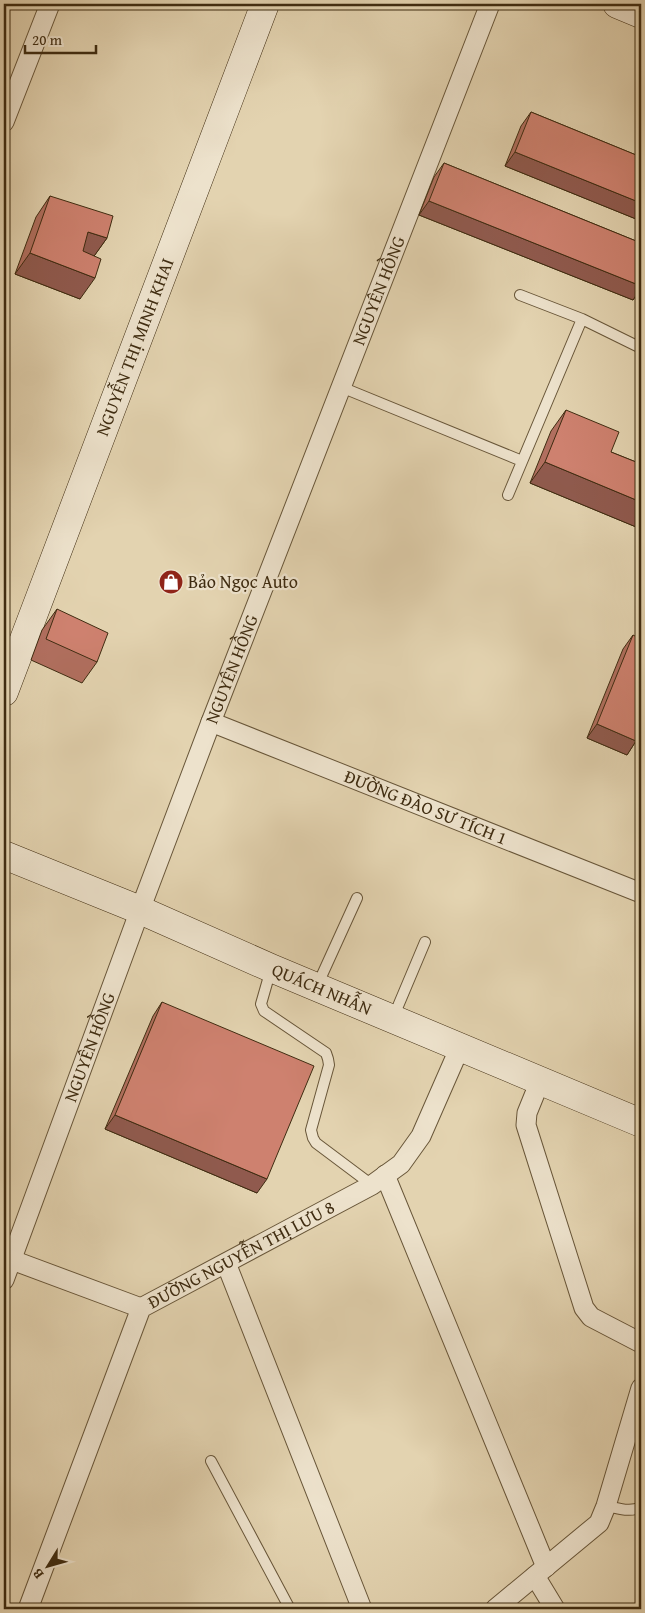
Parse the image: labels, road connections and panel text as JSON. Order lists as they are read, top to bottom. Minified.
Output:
{"streets":{"street":["NGUYÊN HỒNG","NGUYỄN THỊ MINH KHAI","ĐƯỜNG ĐÀO SƯ TÍCH 1","QUÁCH NHẪN","ĐƯỜNG NGUYỄN THỊ LƯU 8"]},"crossings":[["NGUYÊN HỒNG","ĐƯỜNG ĐÀO SƯ TÍCH 1"],["NGUYÊN HỒNG","QUÁCH NHẪN"],["QUÁCH NHẪN","ĐƯỜNG NGUYỄN THỊ LƯU 8"]],"places":{"shop":["Bảo Ngọc Auto"]},"scale_bar":"20 m","north":"bottom left"}
